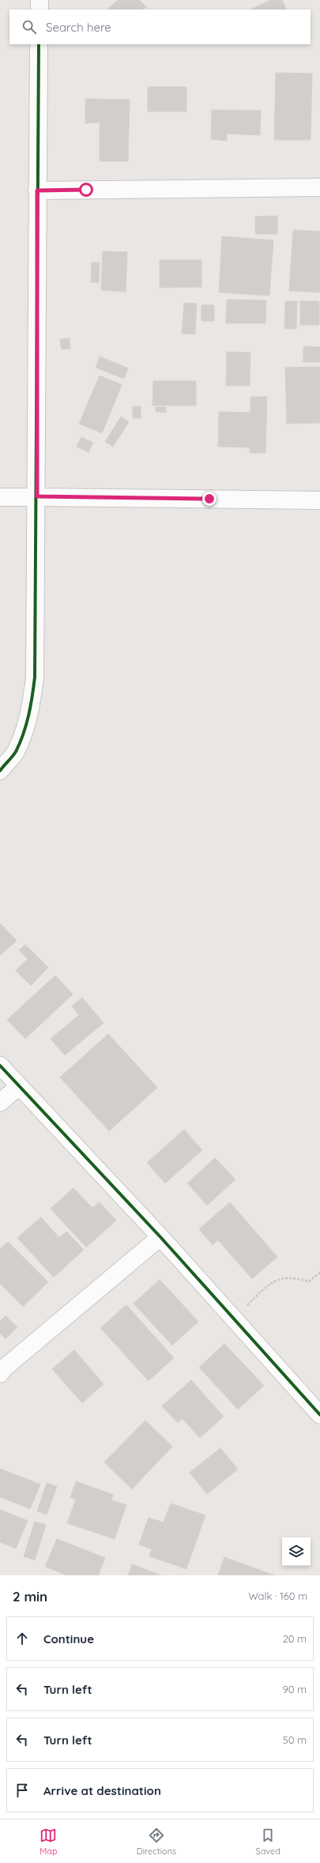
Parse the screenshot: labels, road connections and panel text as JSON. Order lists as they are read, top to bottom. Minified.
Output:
{"page":{"search":"Search here","heading":["2 min","Walk · 160 m"],"list":[["Continue","20 m"],["Turn left","90 m"],["Turn left","50 m"],"Arrive at destination"],"nav":["Map","Directions","Saved"]}}
